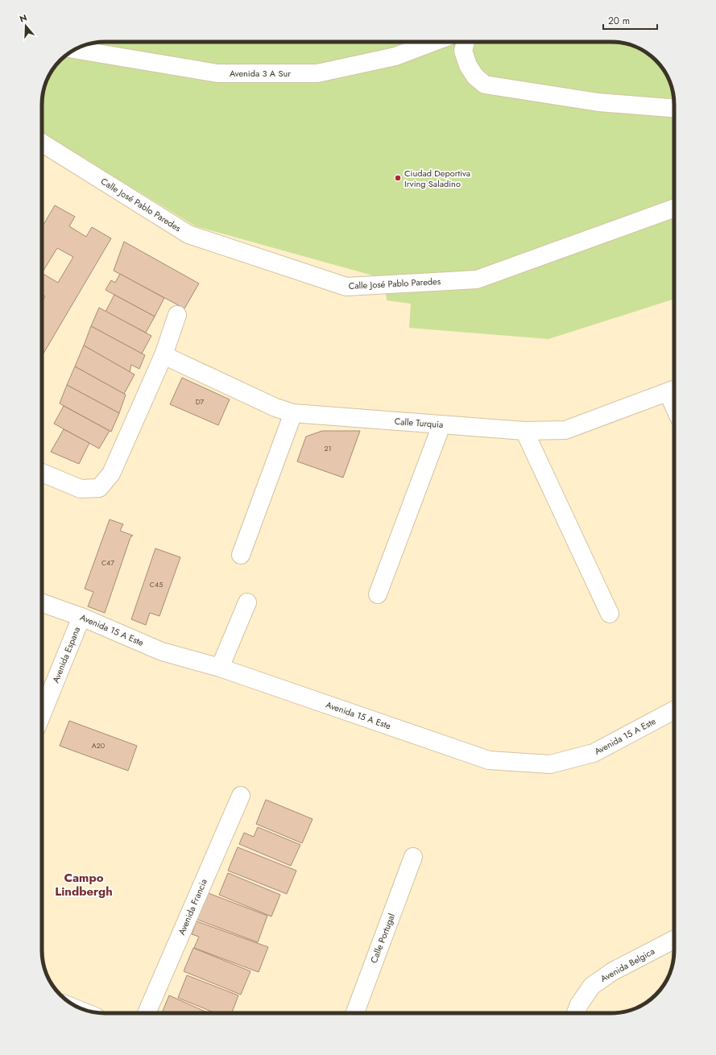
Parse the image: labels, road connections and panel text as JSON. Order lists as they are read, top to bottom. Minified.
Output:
{"streets":{"street":["Avenida 3 A Sur","Calle José Pablo Paredes","Calle Turquia","Avenida 15 A Este","Avenida Espana","Avenida Francia","Calle Portugal","Avenida Belgica"]},"crossings":[["Avenida 15 A Este","Avenida Espana"]],"districts":["Campo Lindbergh"],"places":["Ciudad Deportiva Irving Saladino"],"house_numbers":["D7","21","C47","C45","A20"],"scale_bar":"20 m","north":"top"}
